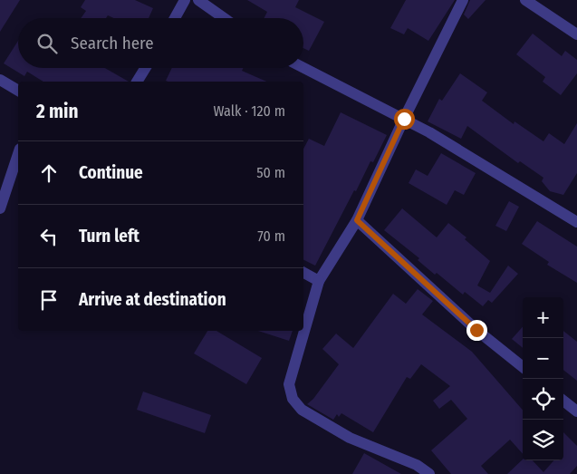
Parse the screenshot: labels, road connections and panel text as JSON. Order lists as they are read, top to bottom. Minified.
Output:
{"page":{"search":"Search here","heading":["2 min","Walk · 120 m"],"list":[["Continue","50 m"],["Turn left","70 m"],"Arrive at destination"],"map_buttons":["+","−"]}}
